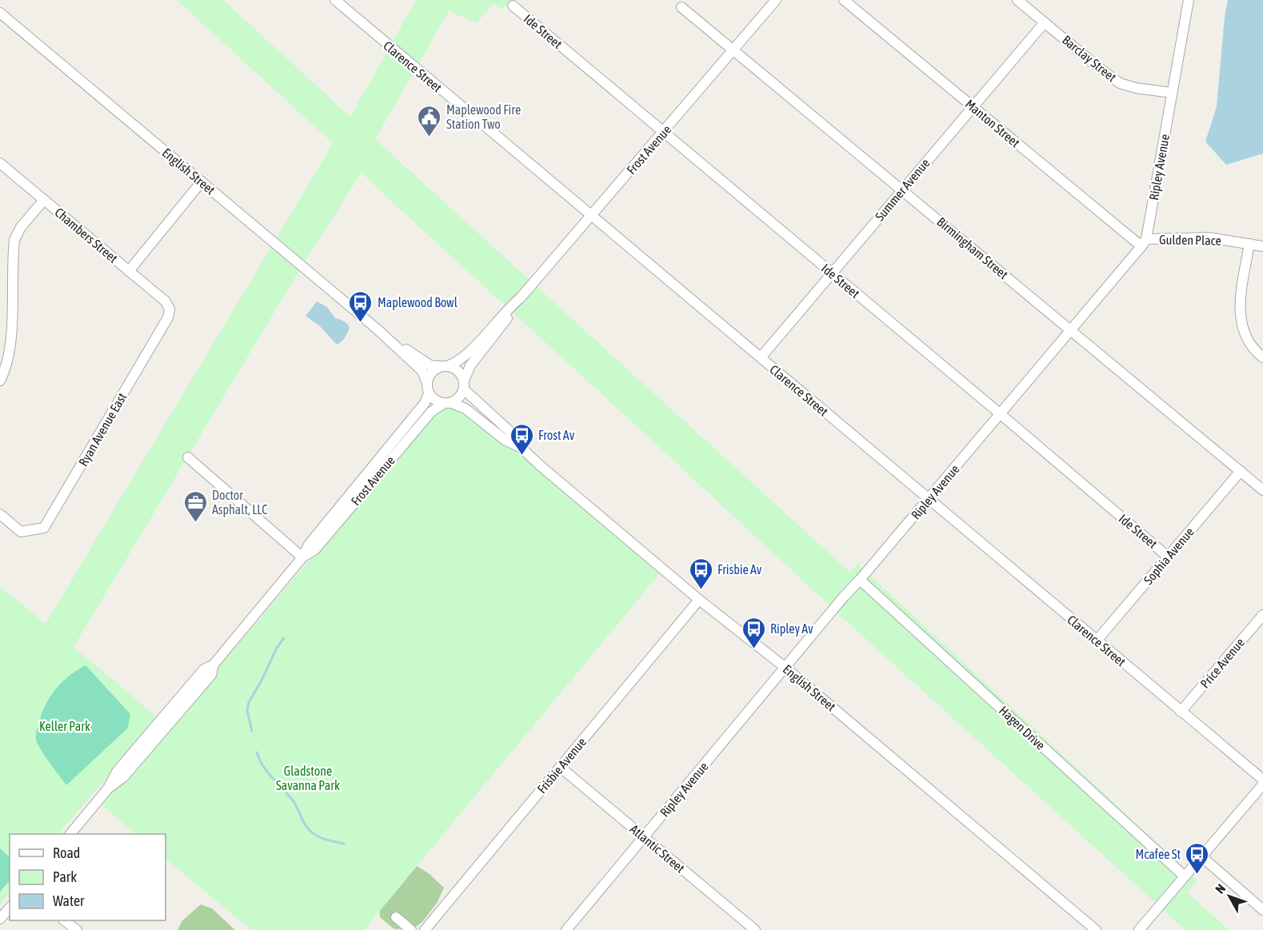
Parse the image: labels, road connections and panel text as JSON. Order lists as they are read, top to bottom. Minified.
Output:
{"streets":{"street":["Ide Street","Barclay Street","Clarence Street","Manton Street","Frost Avenue","Ripley Avenue","English Street","Summer Avenue","Chambers Street","Gulden Place","Birmingham Street","Ryan Avenue East","Sophia Avenue","Price Avenue","Hagen Drive","Frisbie Avenue","Atlantic Street"]},"crossings":[["Ide Street","Frost Avenue"],["Ide Street","Ripley Avenue"],["Ide Street","Summer Avenue"],["Ide Street","Sophia Avenue"],["Barclay Street","Ripley Avenue"],["Barclay Street","Summer Avenue"],["Clarence Street","Frost Avenue"],["Clarence Street","Ripley Avenue"],["Clarence Street","Summer Avenue"],["Clarence Street","Sophia Avenue"],["Clarence Street","Price Avenue"],["Manton Street","Ripley Avenue"],["Manton Street","Summer Avenue"],["Manton Street","Gulden Place"],["Frost Avenue","English Street"],["Frost Avenue","Birmingham Street"],["Ripley Avenue","English Street"],["Ripley Avenue","Gulden Place"],["Ripley Avenue","Birmingham Street"],["Ripley Avenue","Hagen Drive"],["Ripley Avenue","Atlantic Street"],["English Street","Frisbie Avenue"],["Summer Avenue","Birmingham Street"],["Chambers Street","Ryan Avenue East"],["Birmingham Street","Sophia Avenue"],["Frisbie Avenue","Atlantic Street"]],"parks":["Keller Park","Gladstone Savanna Park"],"places":{"public building":["Maplewood Fire Station Two"],"bus stop":["Maplewood Bowl","Frost Av","Frisbie Av","Ripley Av","Mcafee St"],"office":["Doctor Asphalt, LLC"]},"legend":["Road","Park","Water"],"north":"top left"}
